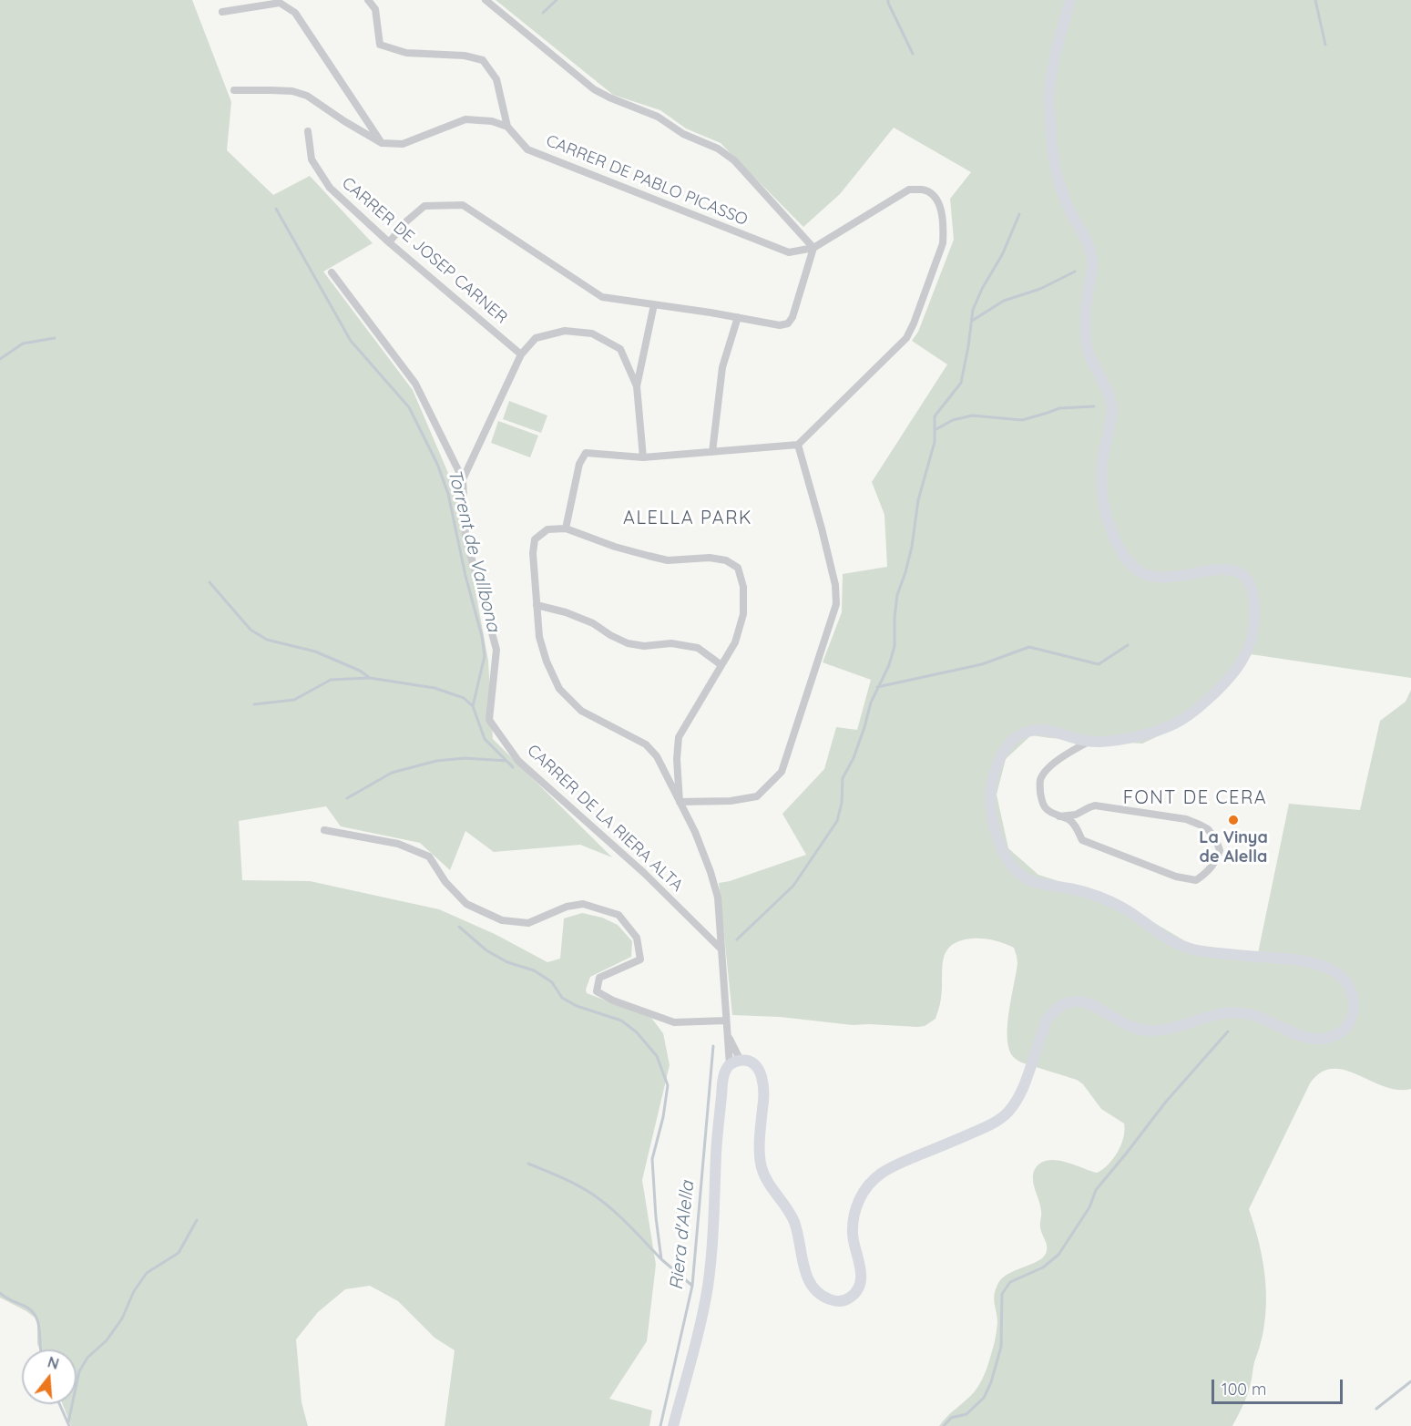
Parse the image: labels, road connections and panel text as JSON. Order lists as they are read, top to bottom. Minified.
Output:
{"streets":{"street":["CARRER DE PABLO PICASSO","CARRER DE JOSEP CARNER","CARRER DE LA RIERA ALTA"]},"crossings":[["CARRER DE JOSEP CARNER","CARRER DE LA RIERA ALTA"]],"districts":["ALELLA PARK","FONT DE CERA"],"water":["Torrent de Vallbona","Riera d'Alella"],"places":["La Vinya de Alella"],"scale_bar":"100 m","north":"top"}
